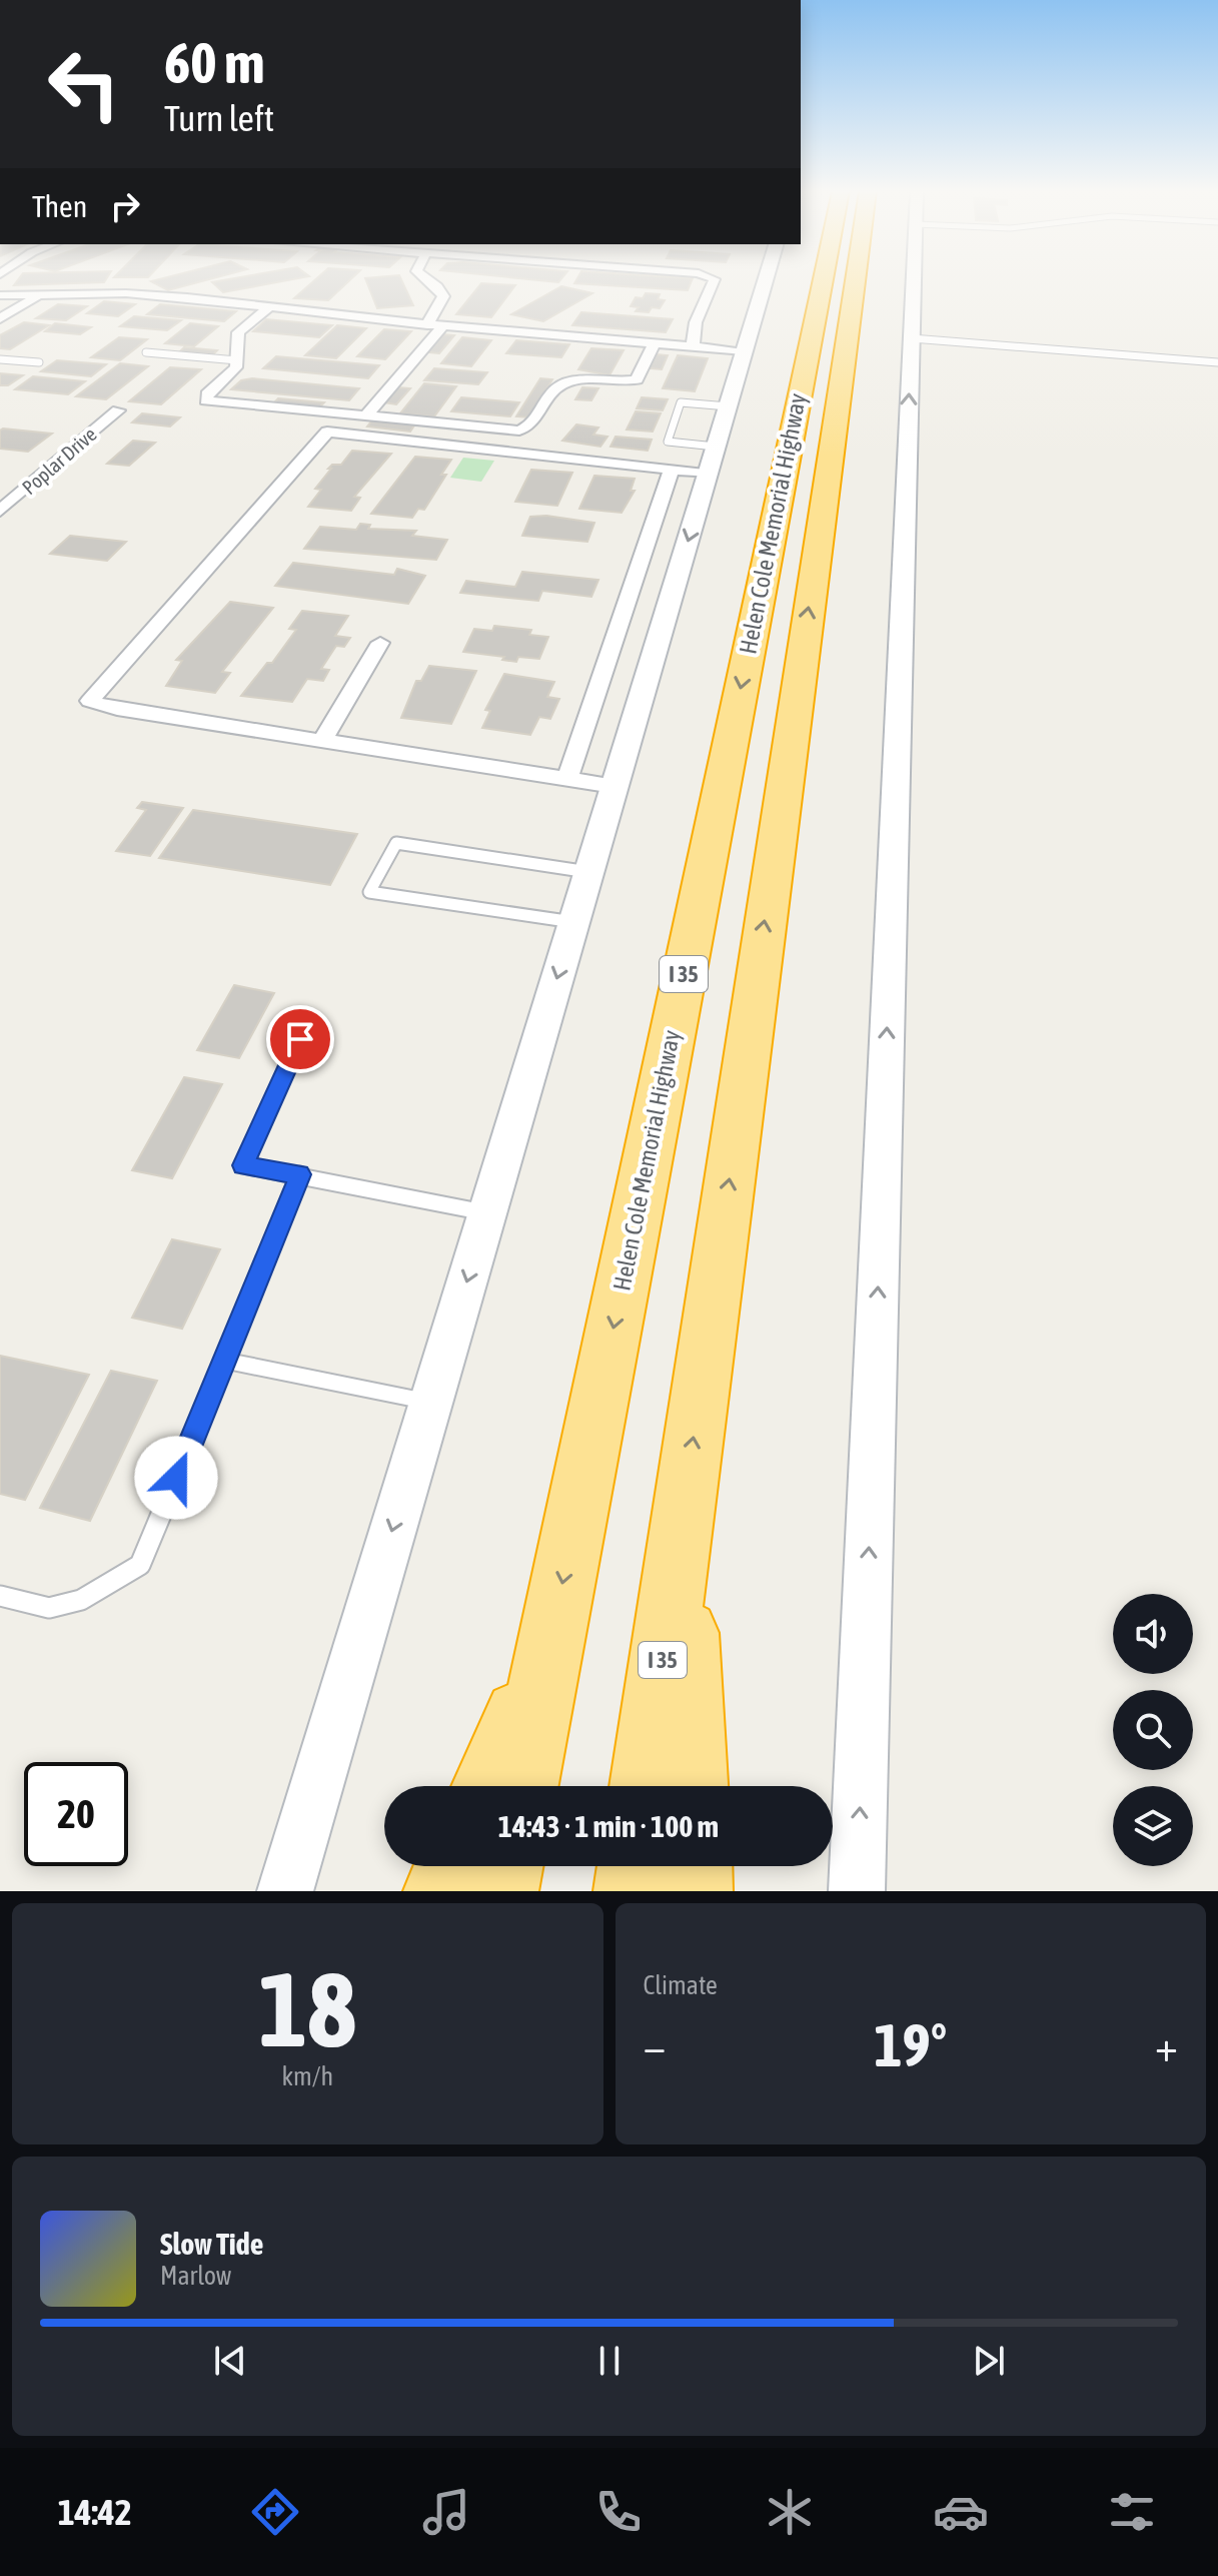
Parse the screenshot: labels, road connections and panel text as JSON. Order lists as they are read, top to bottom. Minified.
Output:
{"streets":{"highway":["Helen Cole Memorial Highway","I 35"],"street":["Poplar Drive"]},"page":{"turn":["60 m","Turn left"],"then":"Then","limit":"20","trip":"14:43 · 1 min · 100 m","tile":[["18","km/h"],"Climate"],"heat":["−","19°","+"],"song":["Slow Tide","Marlow"],"tabs":"14:42"}}
